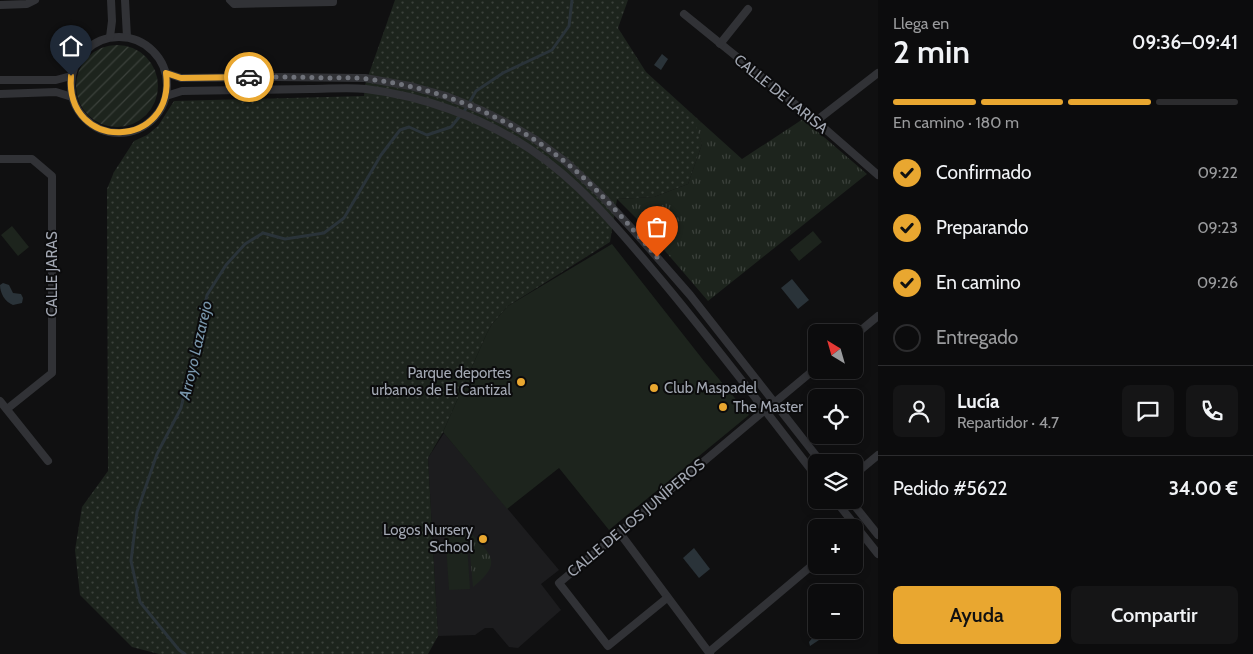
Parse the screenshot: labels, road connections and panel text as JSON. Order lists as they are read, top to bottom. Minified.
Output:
{"streets":{"street":["CALLE DE LARISA","CALLE JARAS","CALLE DE LOS JUNÍPEROS"]},"water":["Arroyo Lazarejo"],"places":["Parque deportes urbanos de El Cantizal","Club Maspadel","The Master","Logos Nursery School"],"north":"top left","page":{"heading":["2 min","Llega en","09:36–09:41"],"panel":["Lucía","Repartidor · 4.7","Pedido #5622","34.00 €"],"bar":"En camino · 180 m","list":[["Confirmado","09:22"],["Preparando","09:23"],["En camino","09:26"],"Entregado"],"map_buttons":["+","−"],"buttons":["Ayuda","Compartir"]}}
